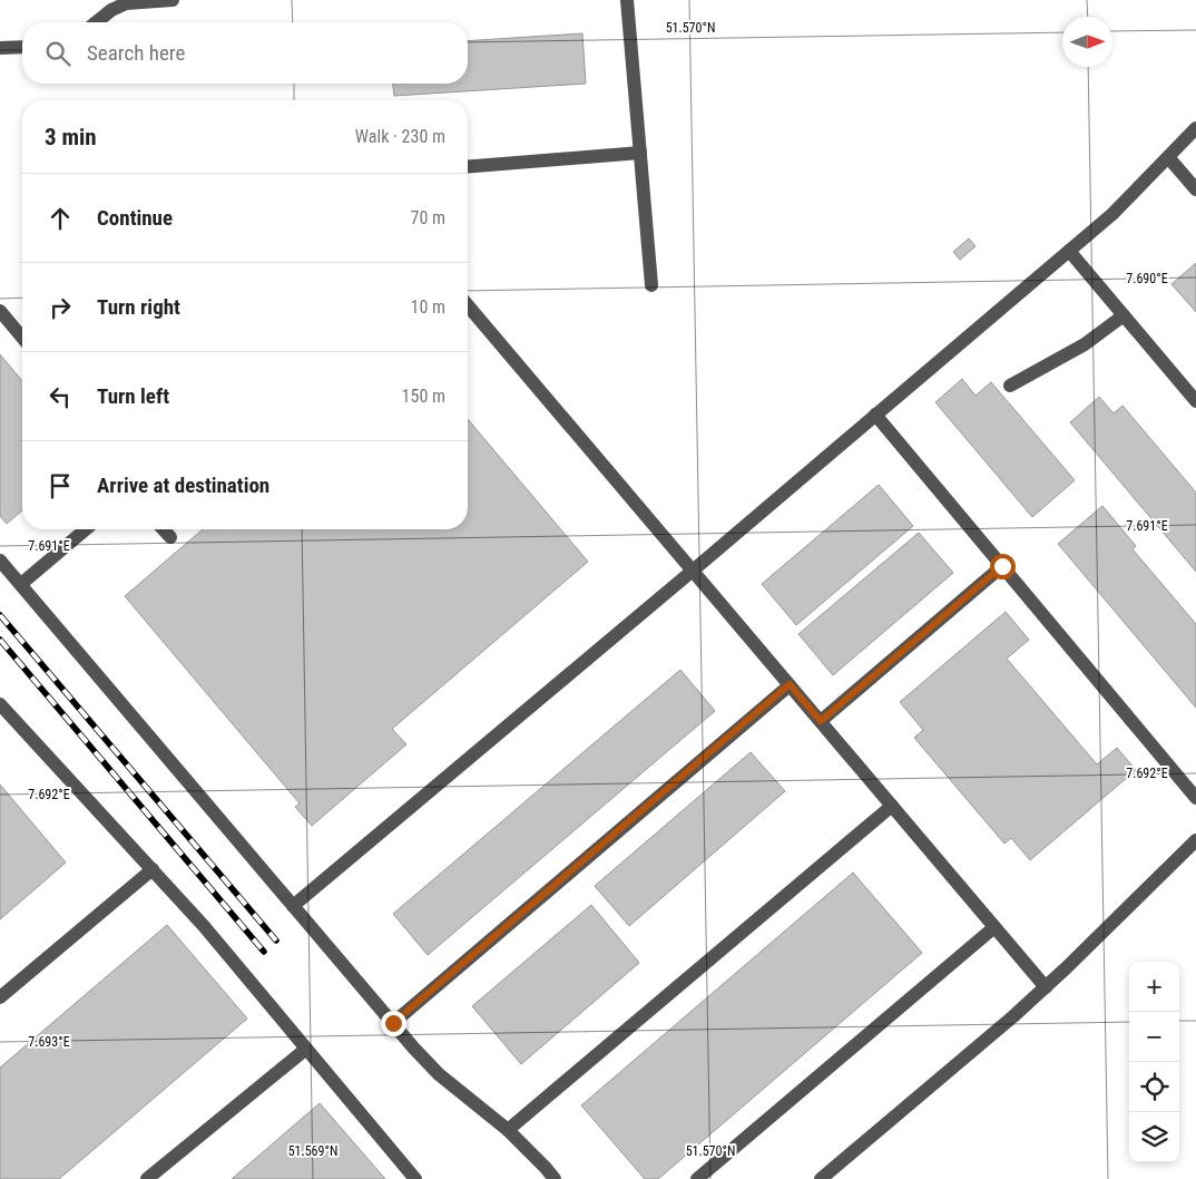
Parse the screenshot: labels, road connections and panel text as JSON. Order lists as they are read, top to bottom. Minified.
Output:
{"north":"right","page":{"search":"Search here","heading":["3 min","Walk · 230 m"],"list":[["Continue","70 m"],["Turn right","10 m"],["Turn left","150 m"],"Arrive at destination"],"map_buttons":["+","−"]},"coordinates":["51.570°N","7.690°E","7.691°E","7.692°E","7.693°E","51.569°N"]}
